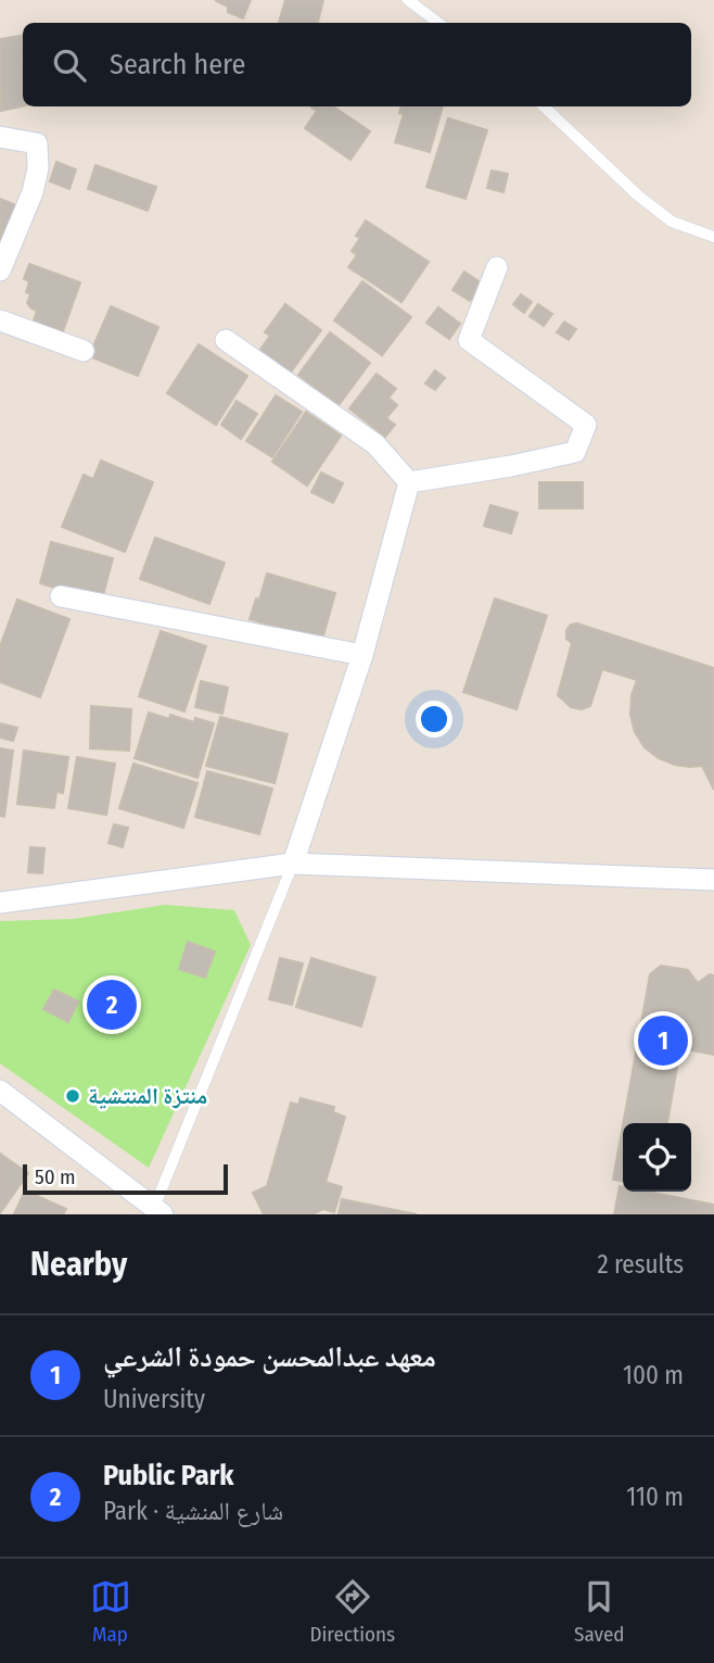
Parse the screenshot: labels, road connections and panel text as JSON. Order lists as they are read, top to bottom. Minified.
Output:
{"places":["منتزة المنتشية"],"scale_bar":"50 m","page":{"search":"Search here","pins":["2","1"],"scale":"50 m","heading":["Nearby","2 results"],"list":[{"mark":"1","name":"معهد عبدالمحسن حمودة الشرعي","note":"University","value":"100 m"},{"mark":"2","name":"Public Park","note":"Park · شارع المنشية","value":"110 m"}],"nav":["Map","Directions","Saved"]}}
